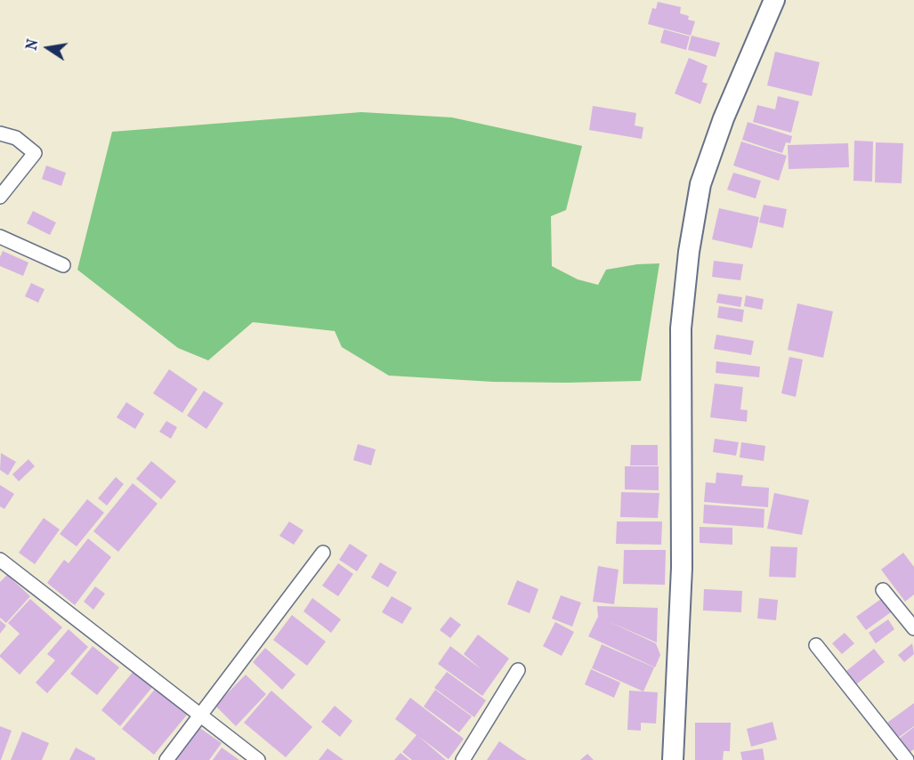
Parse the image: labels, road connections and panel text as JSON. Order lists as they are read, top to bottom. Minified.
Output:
{"north":"left"}
